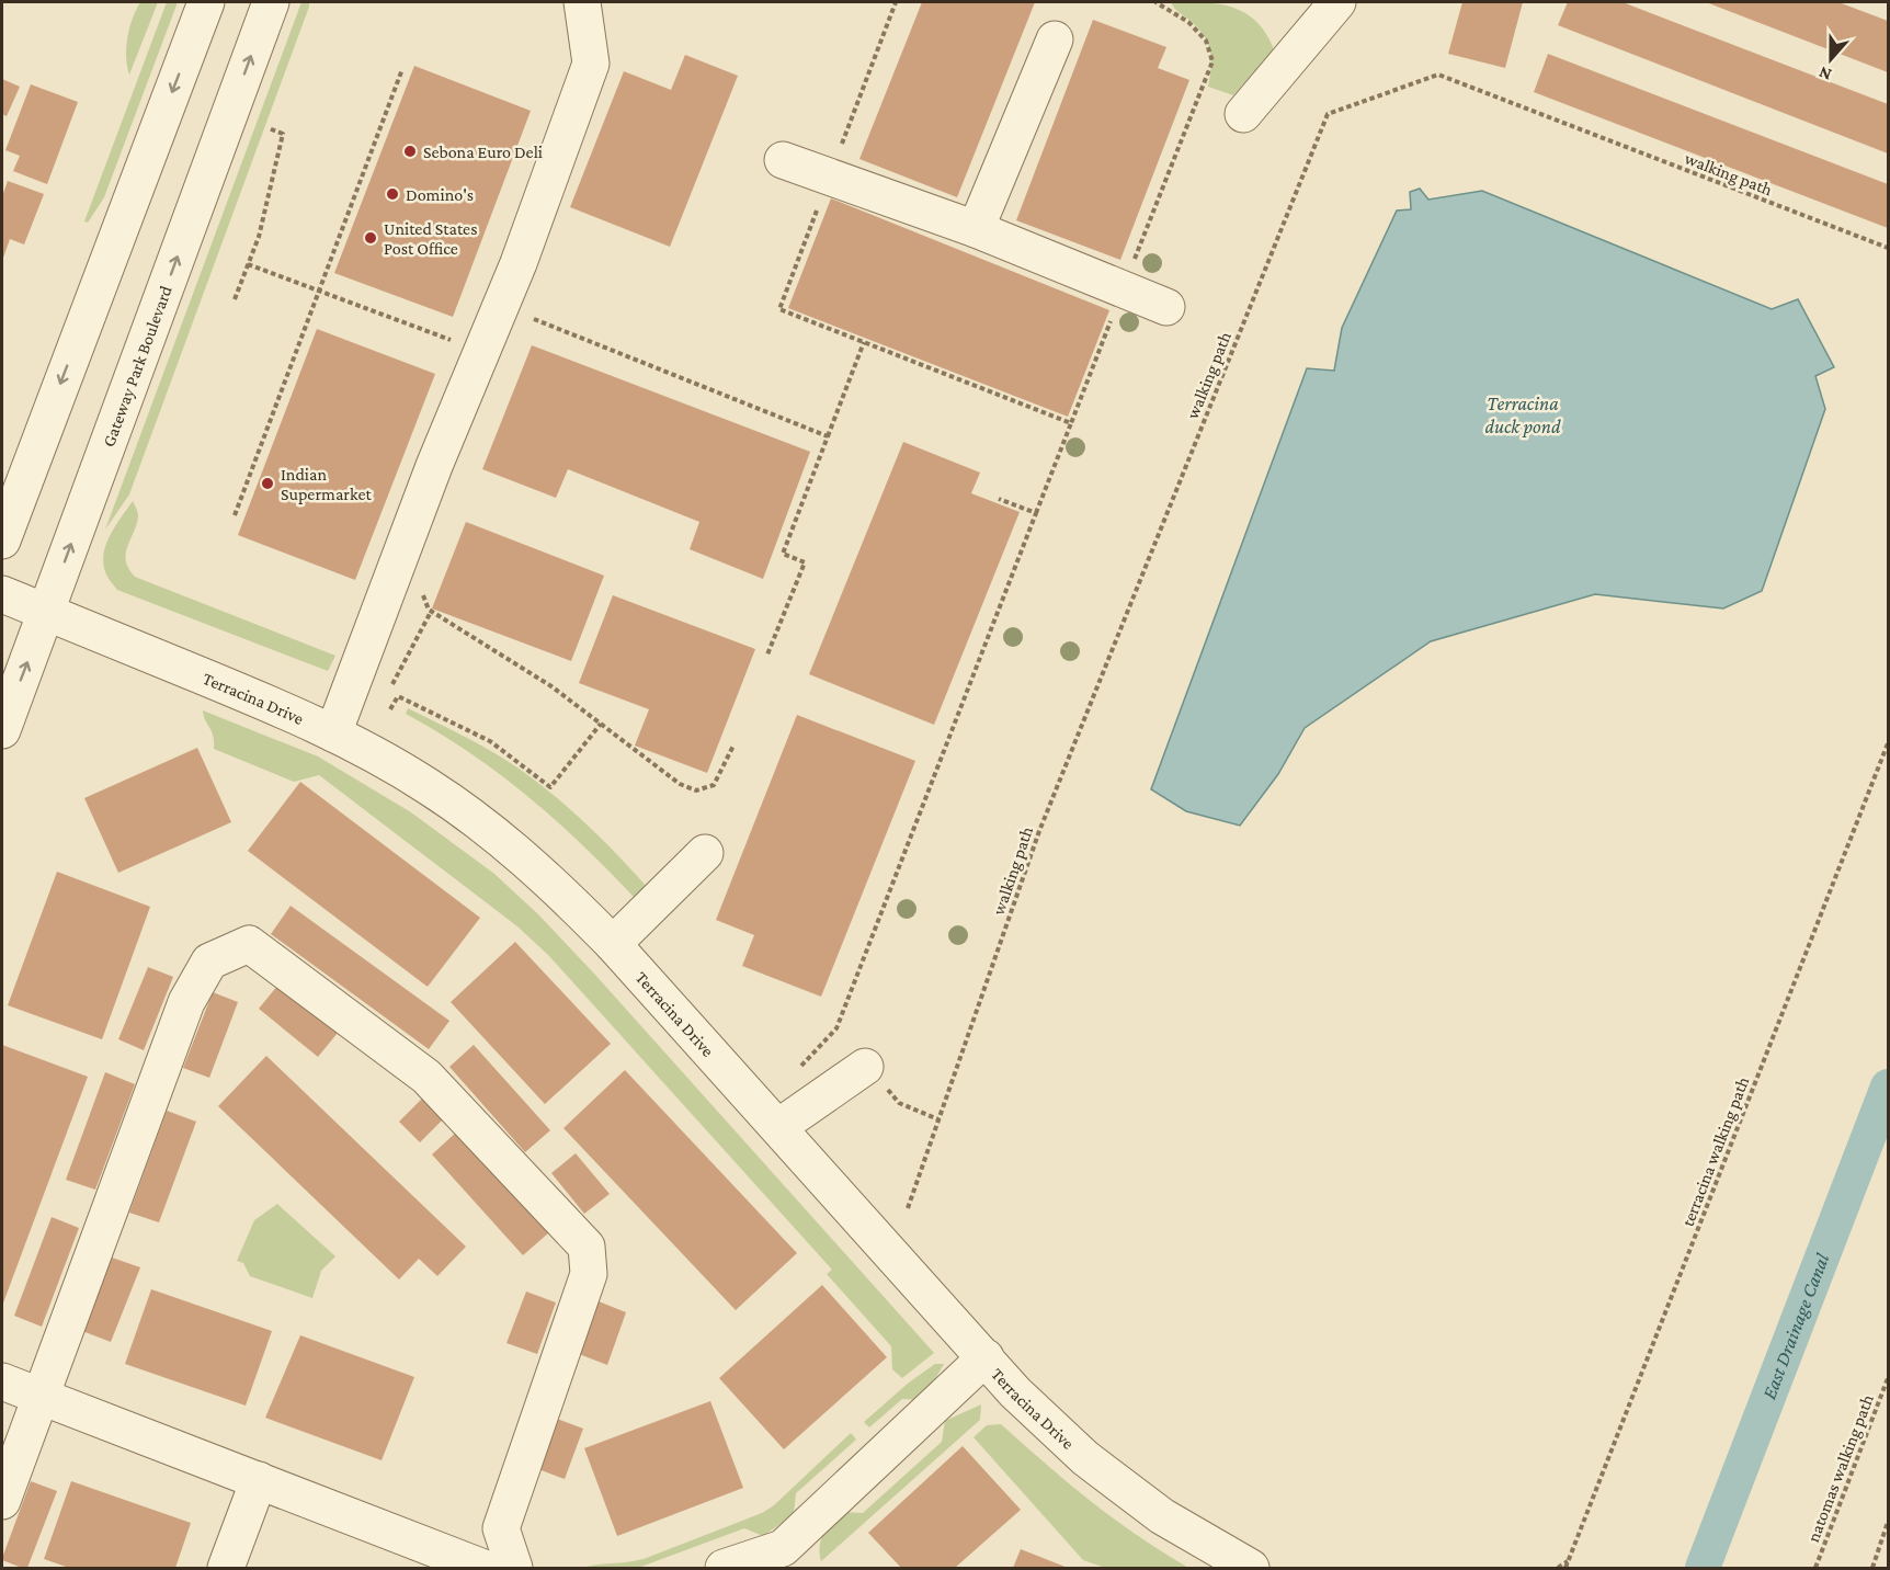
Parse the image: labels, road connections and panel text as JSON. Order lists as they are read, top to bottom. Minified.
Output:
{"streets":{"street":["Gateway Park Boulevard","Terracina Drive"],"path":["walking path","terracina walking path","natomas walking path"]},"crossings":[["Gateway Park Boulevard","Terracina Drive"]],"water":["Terracina duck pond","East Drainage Canal"],"places":["Sebona Euro Deli","Domino's","United States Post Office","Indian Supermarket"],"north":"bottom"}
